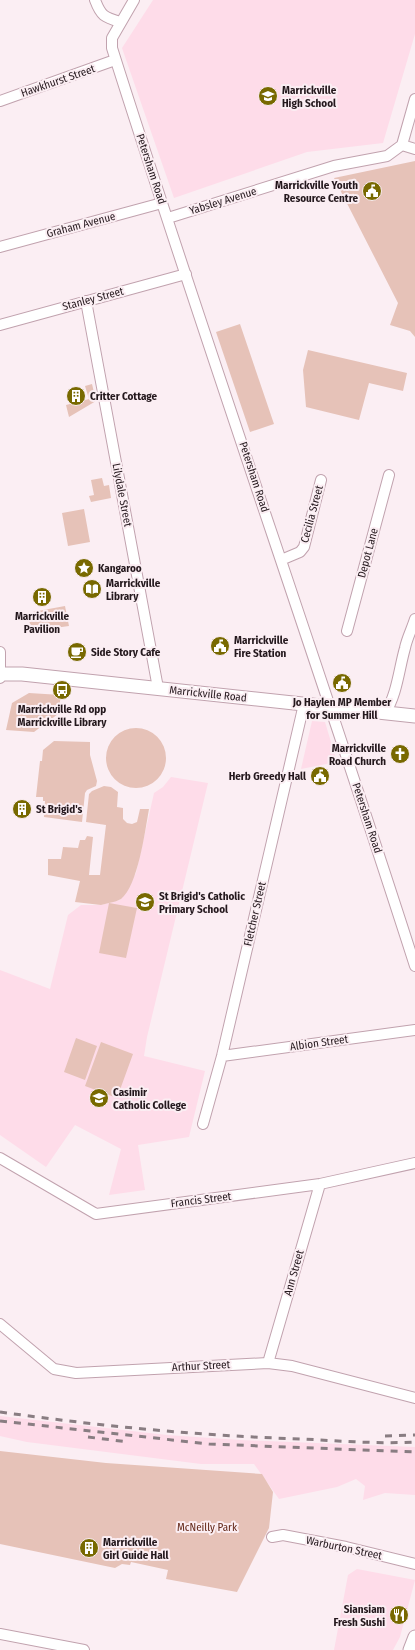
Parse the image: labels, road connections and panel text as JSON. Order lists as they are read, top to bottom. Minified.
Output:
{"streets":{"main road":["Marrickville Road"],"street":["Hawkhurst Street","Petersham Road","Yabsley Avenue","Graham Avenue","Stanley Street","Lilydale Street","Cecilia Street","Depot Lane","Fletcher Street","Albion Street","Francis Street","Ann Street","Arthur Street","Warburton Street"]},"crossings":[["Hawkhurst Street","Petersham Road"],["Petersham Road","Yabsley Avenue"],["Petersham Road","Graham Avenue"],["Petersham Road","Stanley Street"],["Petersham Road","Cecilia Street"],["Petersham Road","Marrickville Road"],["Stanley Street","Lilydale Street"],["Lilydale Street","Marrickville Road"],["Marrickville Road","Fletcher Street"],["Fletcher Street","Albion Street"],["Francis Street","Ann Street"],["Ann Street","Arthur Street"]],"parks":["McNeilly Park"],"places":{"school or university":["Marrickville High School","St Brigid's Catholic Primary School","Casimir Catholic College"],"public building":["Marrickville Youth Resource Centre","Marrickville Fire Station","Jo Haylen MP Member for Summer Hill","Herb Greedy Hall"],"building":["Critter Cottage","Marrickville Pavilion","St Brigid's","Marrickville Girl Guide Hall"],"place":["Kangaroo"],"library":["Marrickville Library"],"cafe":["Side Story Cafe"],"bus stop":["Marrickville Rd opp Marrickville Library"],"church":["Marrickville Road Church"],"restaurant":["Siansiam Fresh Sushi"]}}
